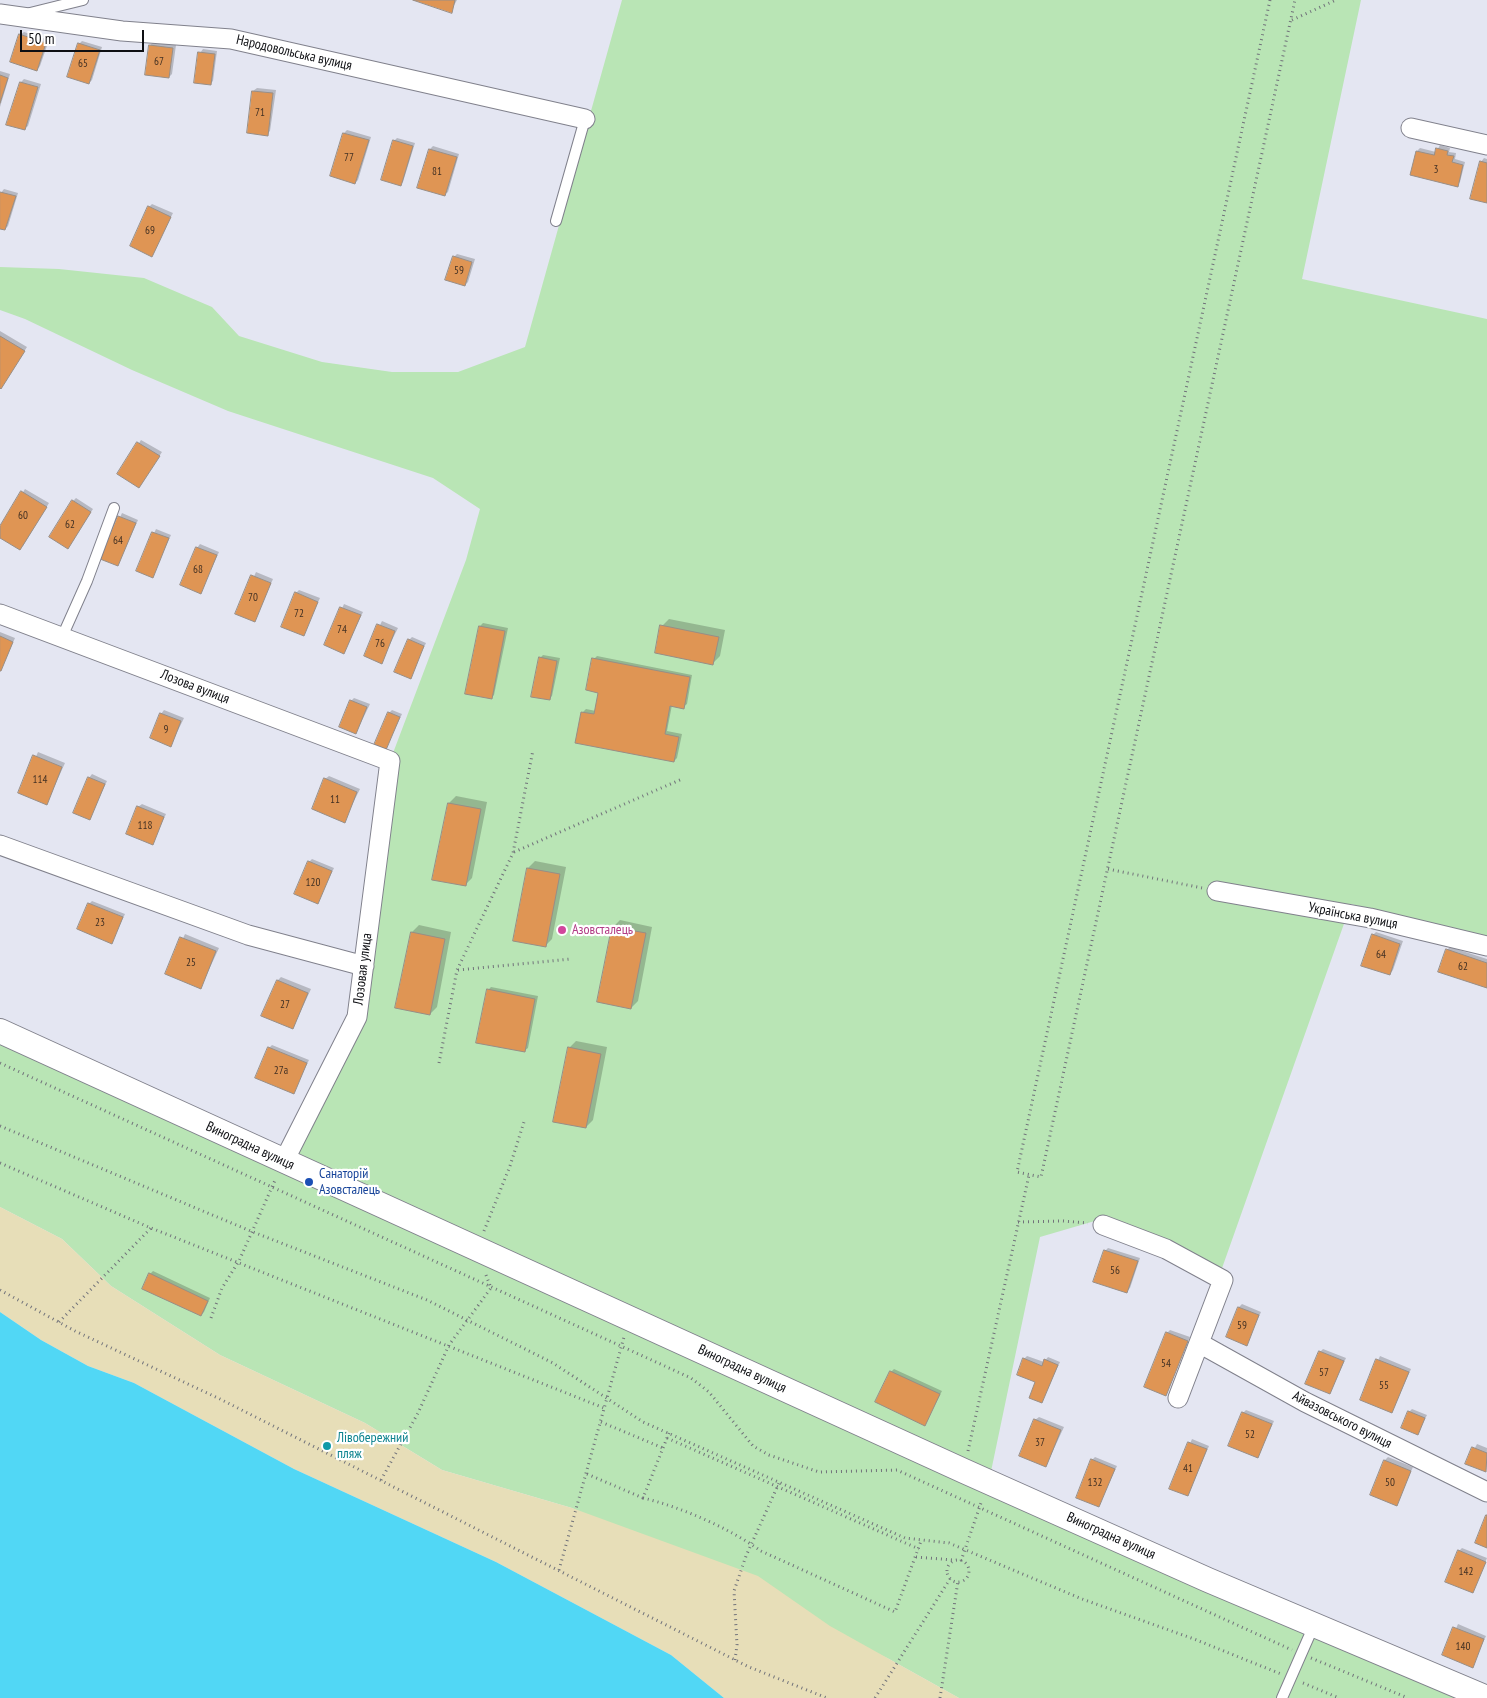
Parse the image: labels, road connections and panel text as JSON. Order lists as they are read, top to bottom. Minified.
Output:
{"streets":{"street":["Народовольська вулиця","Лозова вулиця","Українська вулиця","Лозовая улица","Виноградна вулиця","Айвазовського вулиця"]},"crossings":[["Лозова вулиця","Лозовая улица"],["Лозовая улица","Виноградна вулиця"]],"places":["Азовсталець","Санаторій Азовсталець","Лівобережний пляж"],"house_numbers":["67","65","71","77","3","81","69","59","60","62","64","68","70","72","74","76","9","114","11","118","120","23","64","25","62","27","27а","56","59","54","57","55","52","37","41","132","50","142","140"],"scale_bar":"50 m"}
